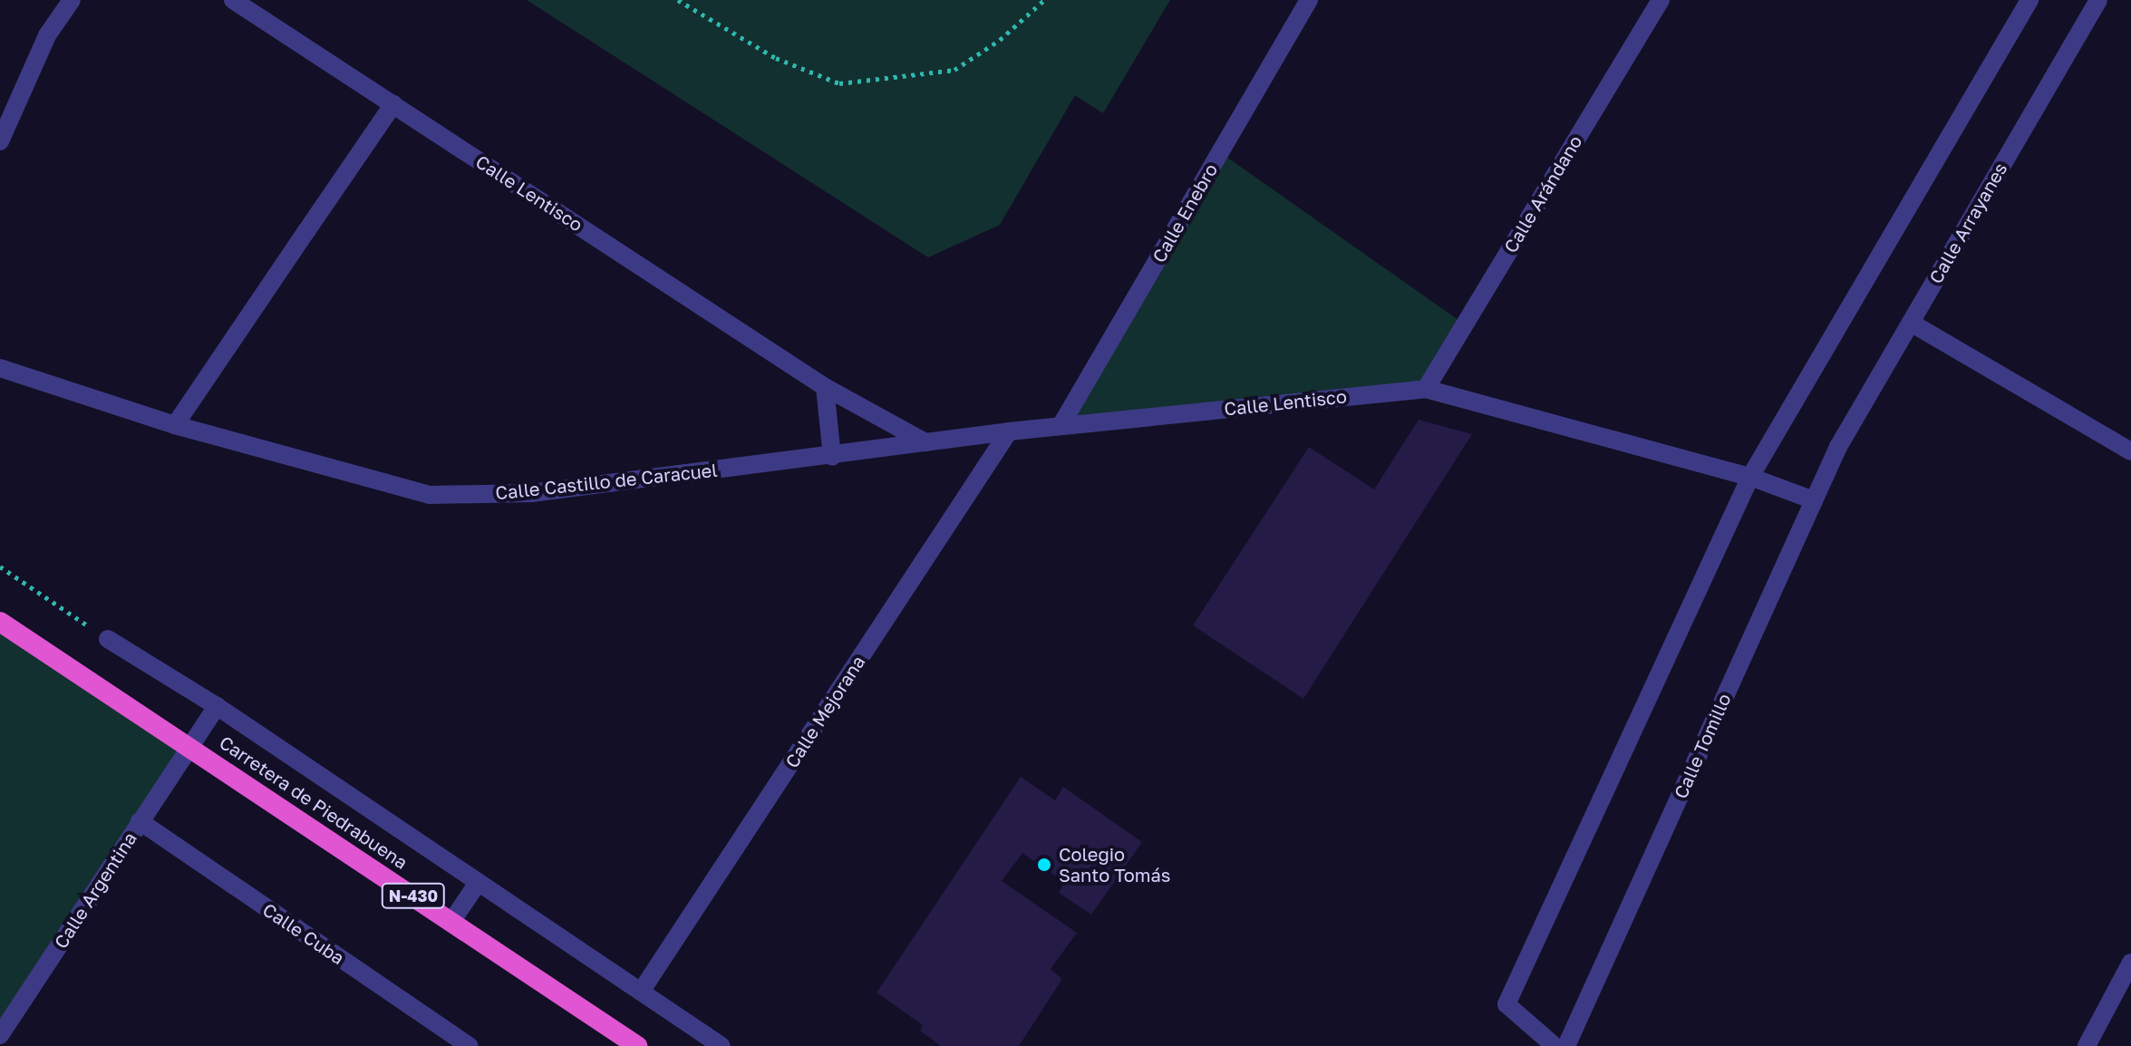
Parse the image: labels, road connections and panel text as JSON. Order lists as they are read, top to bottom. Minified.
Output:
{"streets":{"highway":["Carretera de Piedrabuena","N-430"],"street":["Calle Lentisco","Calle Arándano","Calle Enebro","Calle Arrayanes","Calle Castillo de Caracuel","Calle Mejorana","Calle Tomillo","Calle Argentina","Calle Cuba"]},"crossings":[["Calle Lentisco","Calle Arándano"],["Calle Lentisco","Calle Enebro"],["Calle Lentisco","Calle Castillo de Caracuel"],["Calle Lentisco","Calle Mejorana"],["Calle Lentisco","Calle Tomillo"],["Calle Arrayanes","Calle Tomillo"],["Carretera de Piedrabuena","Calle Argentina"],["Calle Argentina","Calle Cuba"]],"places":["Colegio Santo Tomás"]}
